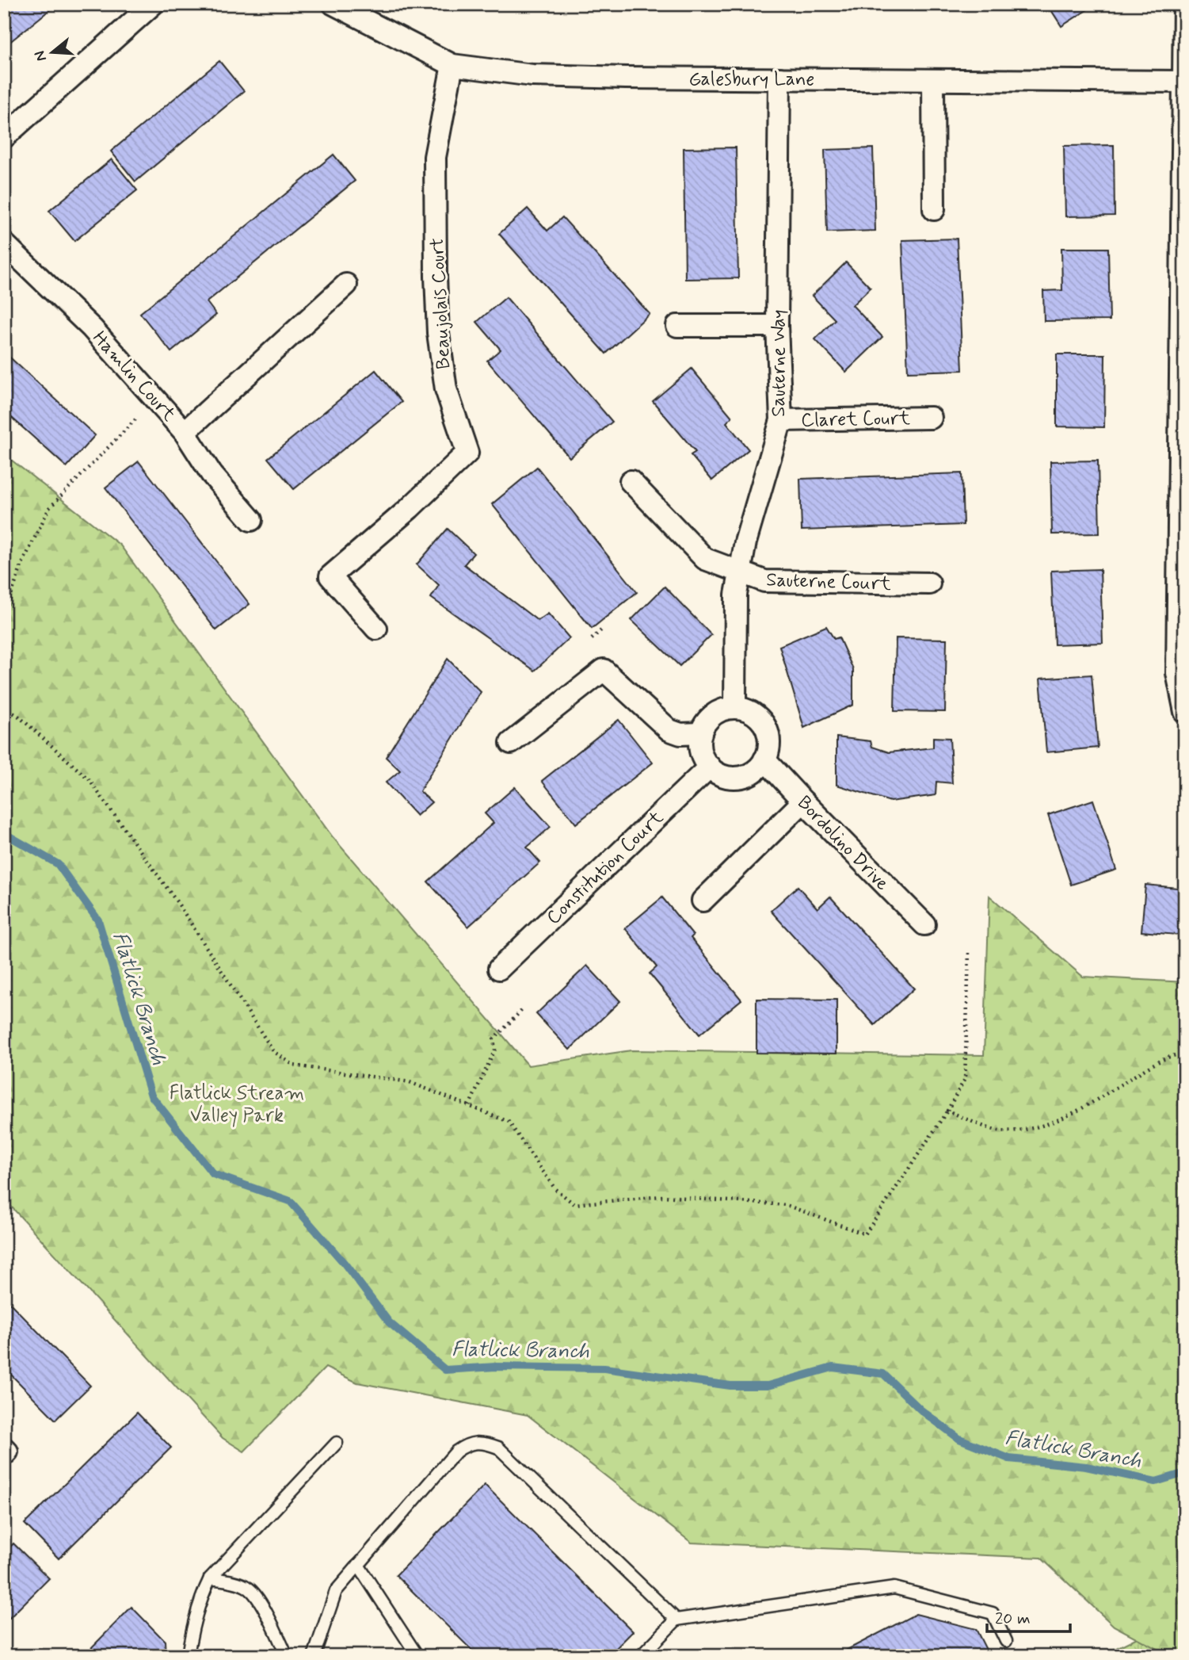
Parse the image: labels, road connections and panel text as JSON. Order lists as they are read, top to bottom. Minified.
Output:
{"streets":{"street":["Galesbury Lane","Beaujolais Court","Sauterne Way","Hamlin Court","Claret Court","Sauterne Court","Bordolino Drive","Constitution Court"]},"crossings":[["Galesbury Lane","Beaujolais Court"],["Galesbury Lane","Sauterne Way"],["Sauterne Way","Claret Court"],["Sauterne Way","Sauterne Court"],["Sauterne Way","Bordolino Drive"],["Sauterne Way","Constitution Court"],["Bordolino Drive","Constitution Court"]],"water":["Flatlick Branch"],"parks":["Flatlick Stream Valley Park"],"scale_bar":"20 m","north":"left"}
